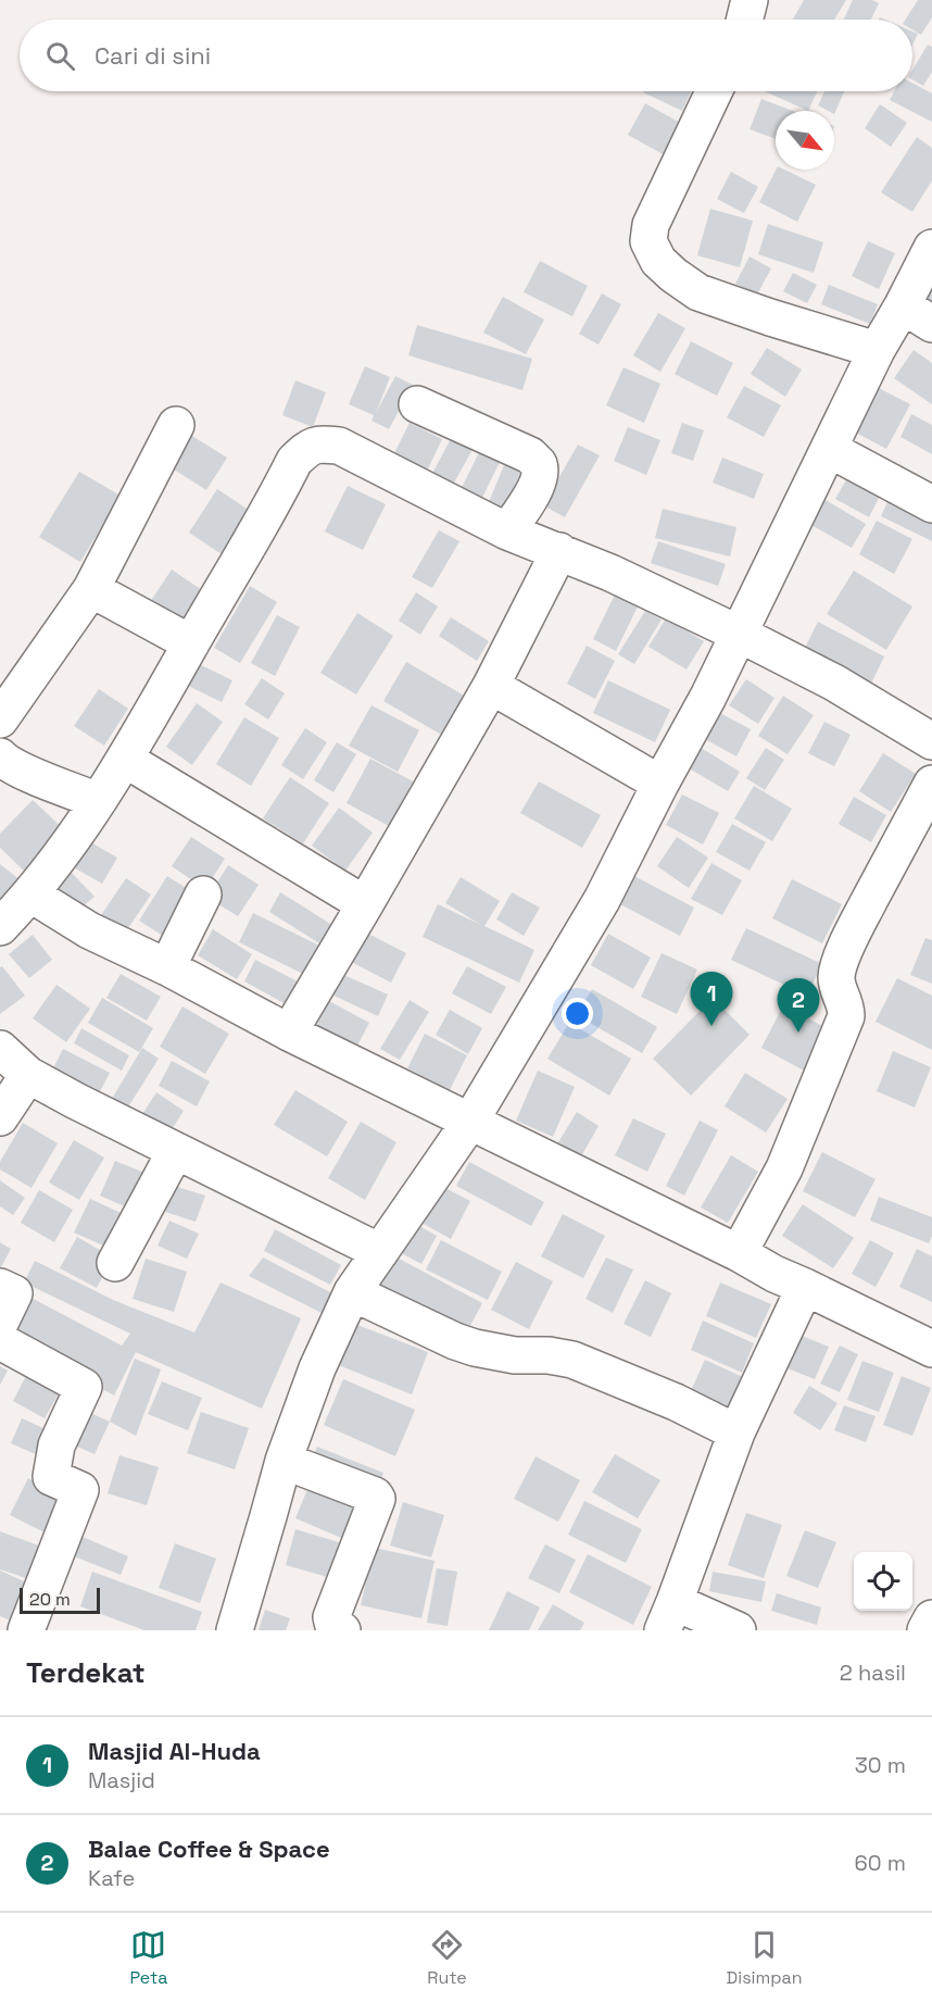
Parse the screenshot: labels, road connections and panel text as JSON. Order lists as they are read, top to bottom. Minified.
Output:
{"scale_bar":"20 m","north":"bottom right","page":{"search":"Cari di sini","pins":["1","2"],"scale":"20 m","heading":["Terdekat","2 hasil"],"list":[{"mark":"1","name":"Masjid Al-Huda","note":"Masjid","value":"30 m"},{"mark":"2","name":"Balae Coffee & Space","note":"Kafe","value":"60 m"}],"nav":["Peta","Rute","Disimpan"]}}
